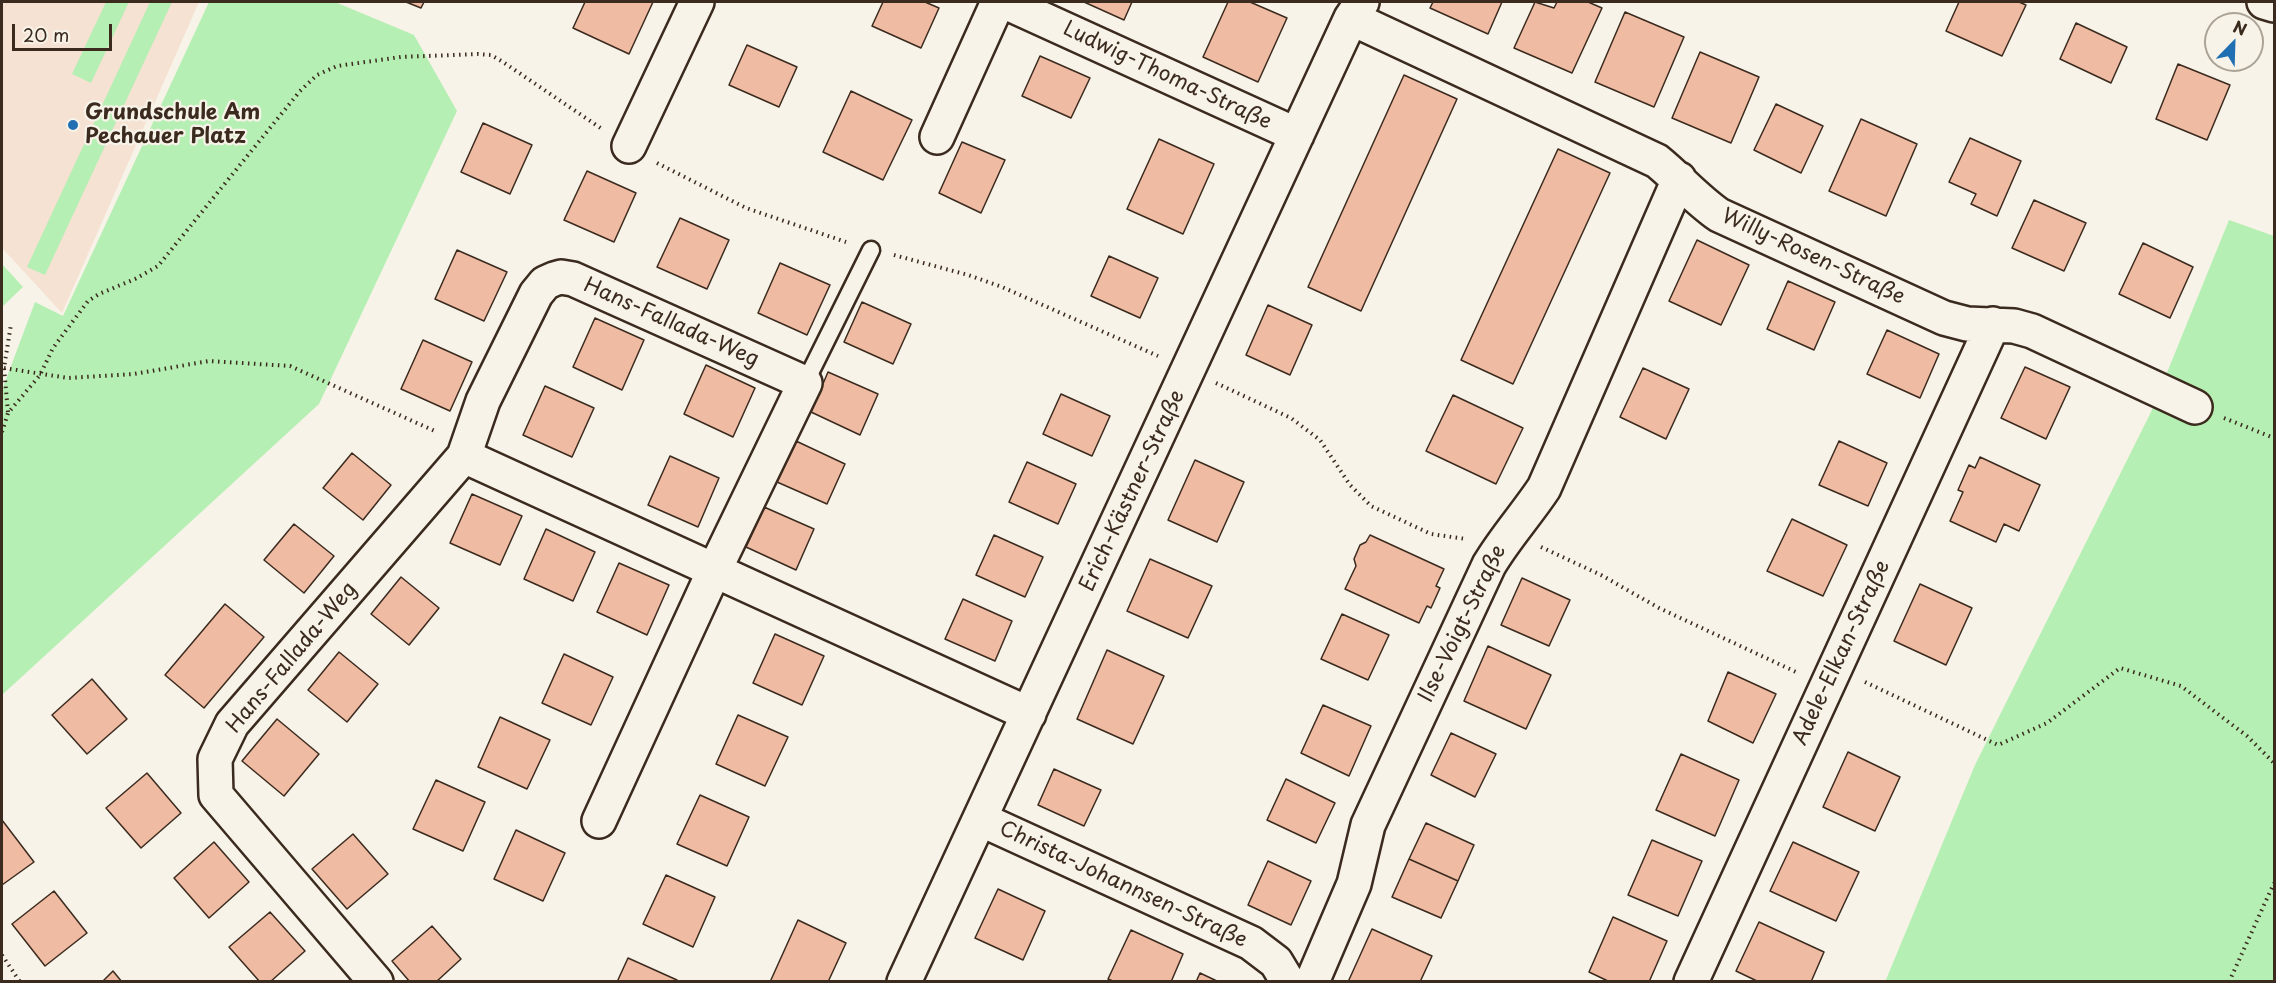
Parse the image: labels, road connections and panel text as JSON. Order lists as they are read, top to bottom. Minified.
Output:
{"streets":{"street":["Ludwig-Thoma-Straße","Willy-Rosen-Straße","Hans-Fallada-Weg","Erich-Kästner-Straße","Ilse-Voigt-Straße","Adele-Elkan-Straße","Christa-Johannsen-Straße"]},"crossings":[["Ludwig-Thoma-Straße","Erich-Kästner-Straße"],["Willy-Rosen-Straße","Erich-Kästner-Straße"],["Willy-Rosen-Straße","Ilse-Voigt-Straße"],["Willy-Rosen-Straße","Adele-Elkan-Straße"],["Erich-Kästner-Straße","Christa-Johannsen-Straße"]],"places":["Grundschule Am Pechauer Platz"],"scale_bar":"20 m","north":"top right"}
